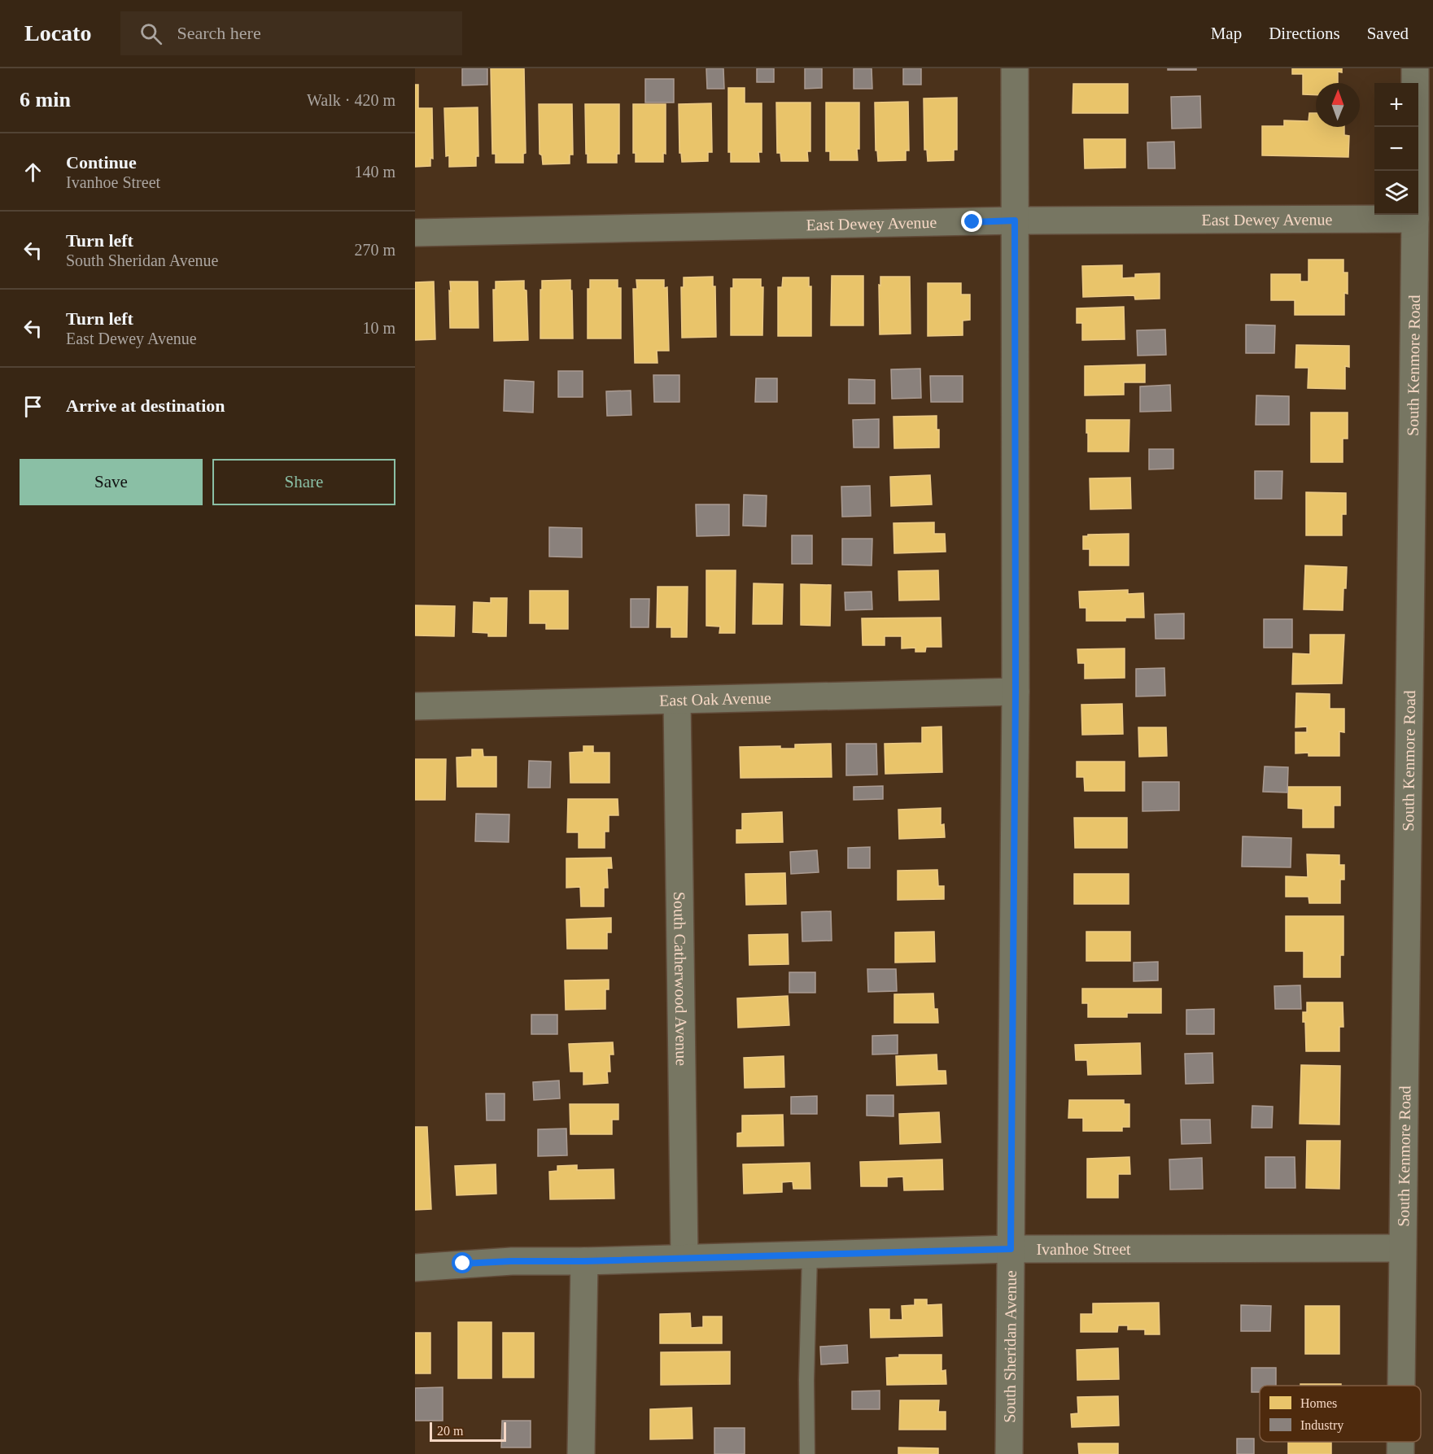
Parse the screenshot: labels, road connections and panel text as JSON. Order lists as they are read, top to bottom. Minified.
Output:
{"streets":{"street":["East Dewey Avenue","South Kenmore Road","East Oak Avenue","South Catherwood Avenue","Ivanhoe Street","South Sheridan Avenue"]},"crossings":[["East Dewey Avenue","South Kenmore Road"],["East Dewey Avenue","South Sheridan Avenue"],["South Kenmore Road","Ivanhoe Street"],["East Oak Avenue","South Catherwood Avenue"],["East Oak Avenue","South Sheridan Avenue"],["South Catherwood Avenue","Ivanhoe Street"],["Ivanhoe Street","South Sheridan Avenue"]],"legend":["Homes","Industry"],"scale_bar":"20 m","north":"top","page":{"header":"Locato","search":"Search here","nav":["Map","Directions","Saved"],"heading":["6 min","Walk · 420 m"],"map_buttons":["+","−"],"list":[["Continue","Ivanhoe Street","140 m"],["Turn left","South Sheridan Avenue","270 m"],["Turn left","East Dewey Avenue","10 m"],"Arrive at destination"],"buttons":["Save","Share"],"scale":"20 m"}}
